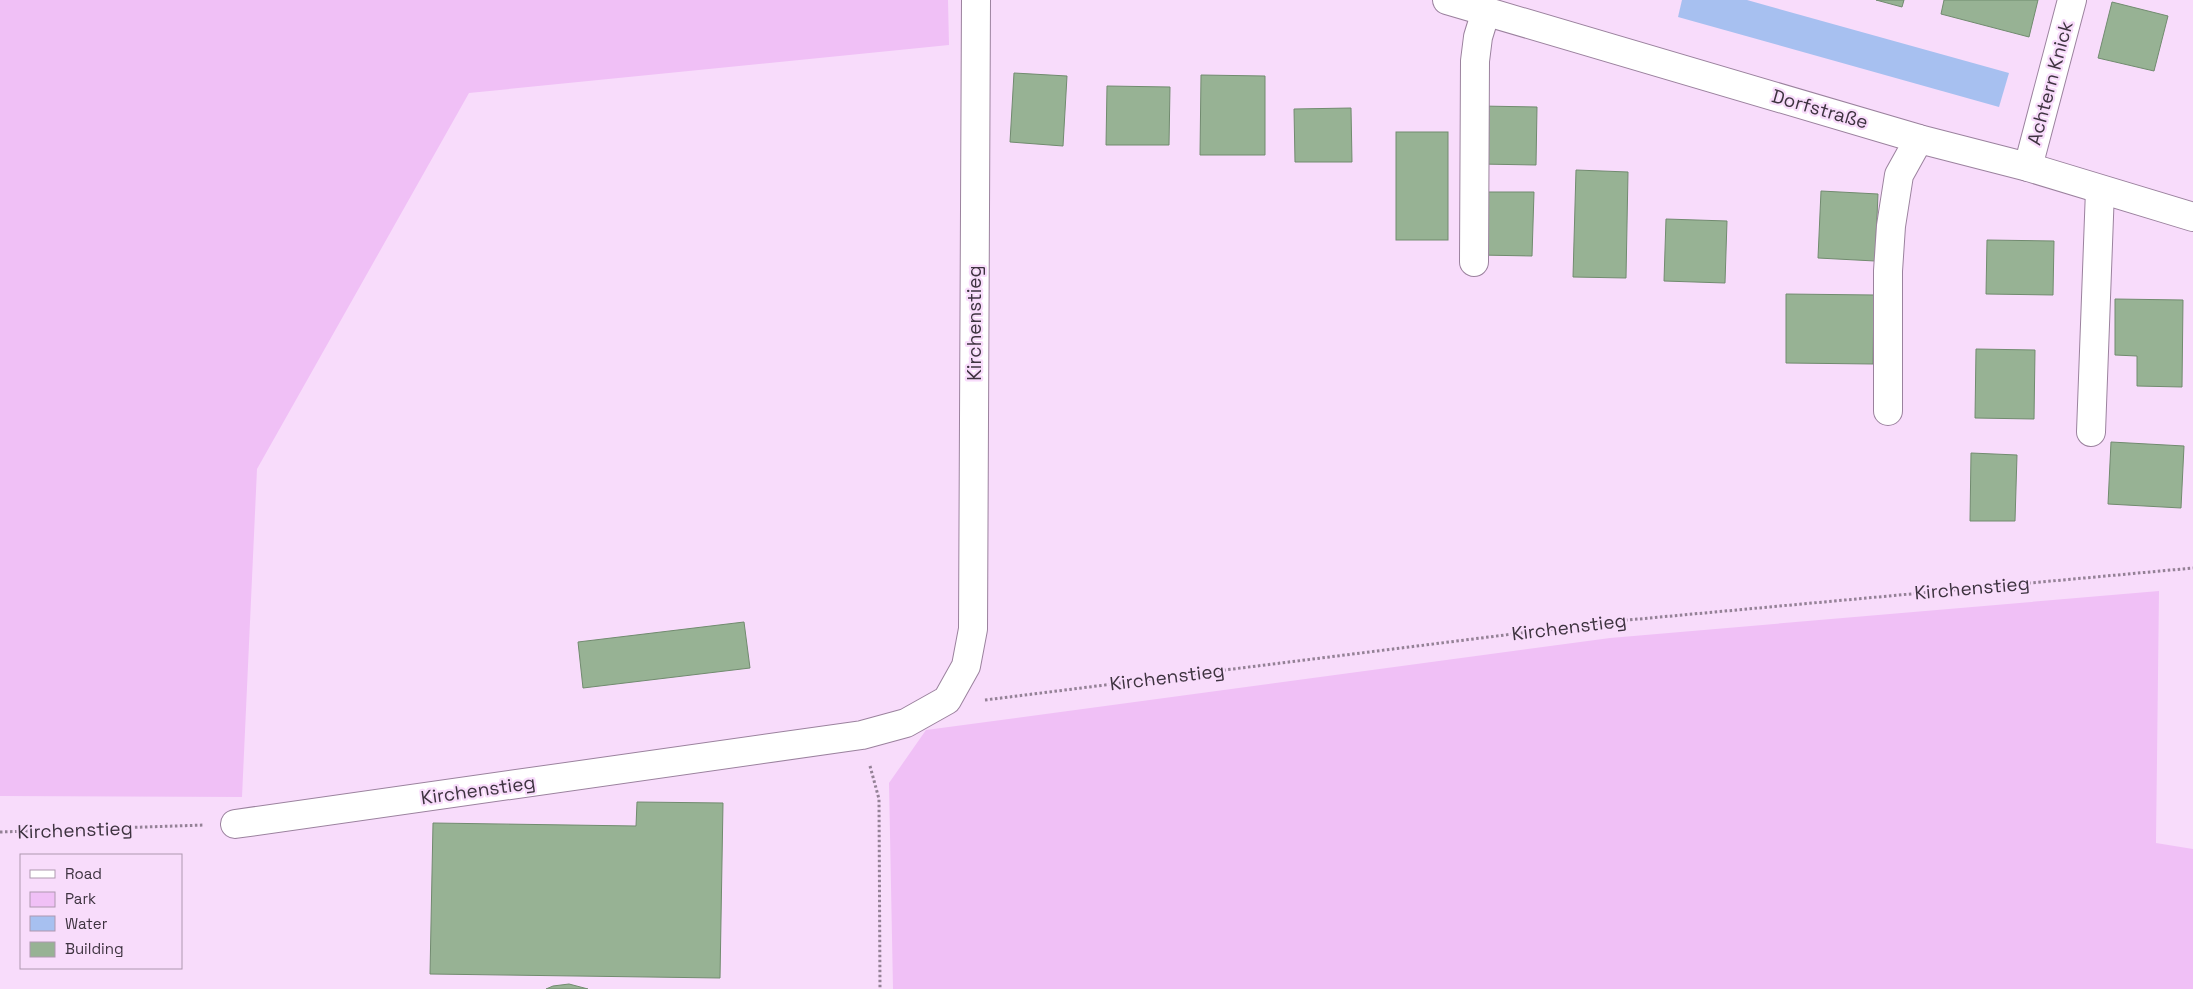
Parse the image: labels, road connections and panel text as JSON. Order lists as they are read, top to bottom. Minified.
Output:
{"streets":{"street":["Achtern Knick","Dorfstraße","Kirchenstieg"]},"crossings":[["Achtern Knick","Dorfstraße"]],"legend":["Road","Park","Water","Building"]}
